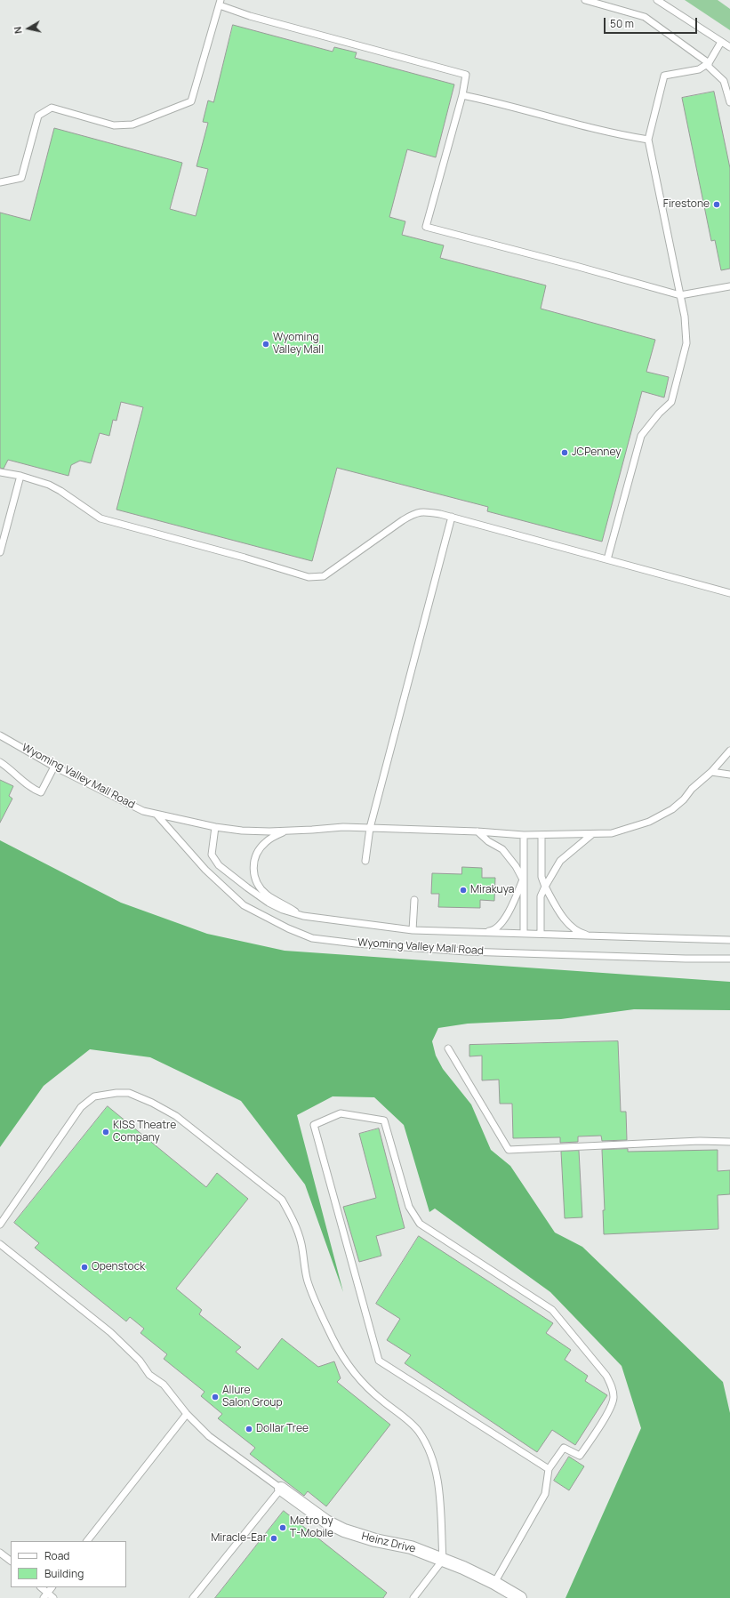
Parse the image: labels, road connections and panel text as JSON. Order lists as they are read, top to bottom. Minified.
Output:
{"streets":{"street":["Heinz Drive"],"lane":["Wyoming Valley Mall Road"]},"places":["Firestone","Wyoming Valley Mall","JCPenney","Mirakuya","KISS Theatre Company","Openstock","Allure Salon Group","Dollar Tree","Metro by T-Mobile","Miracle-Ear"],"legend":["Road","Building"],"scale_bar":"50 m","north":"left"}
